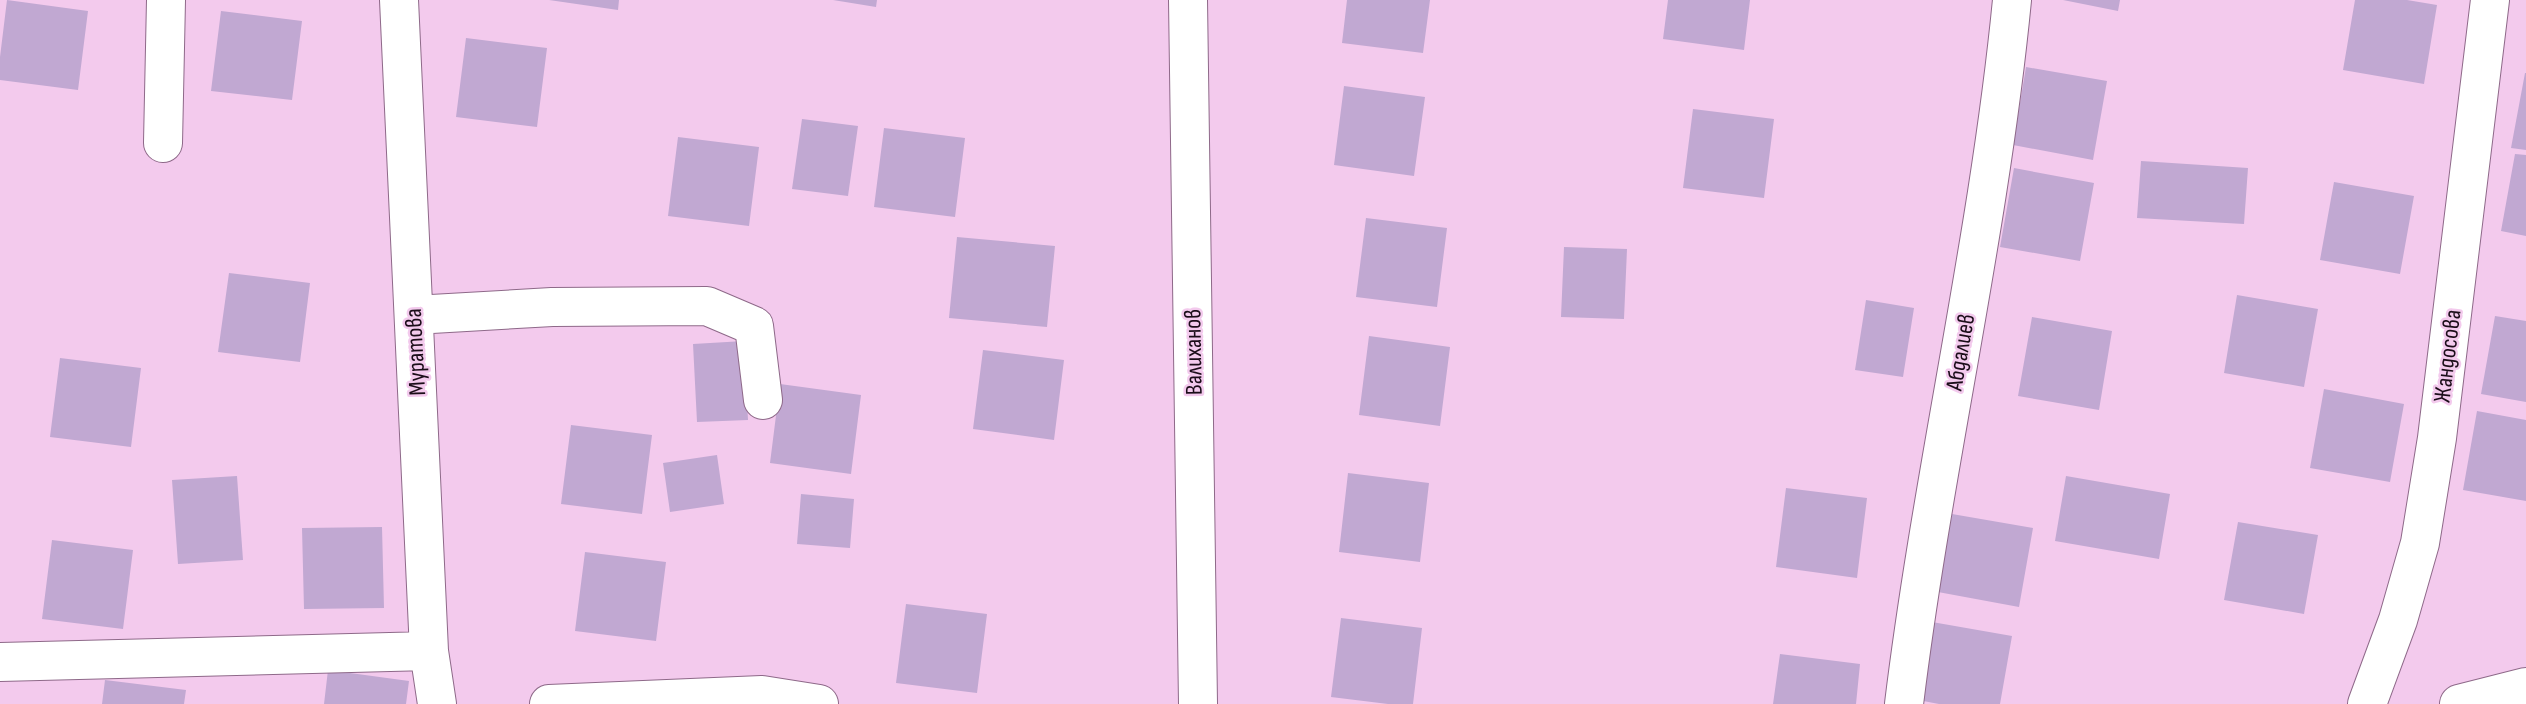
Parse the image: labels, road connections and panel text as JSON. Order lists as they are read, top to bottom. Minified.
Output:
{"streets":{"street":["Муратова","Валиханов","Абдалиев","Жандосова"]}}
